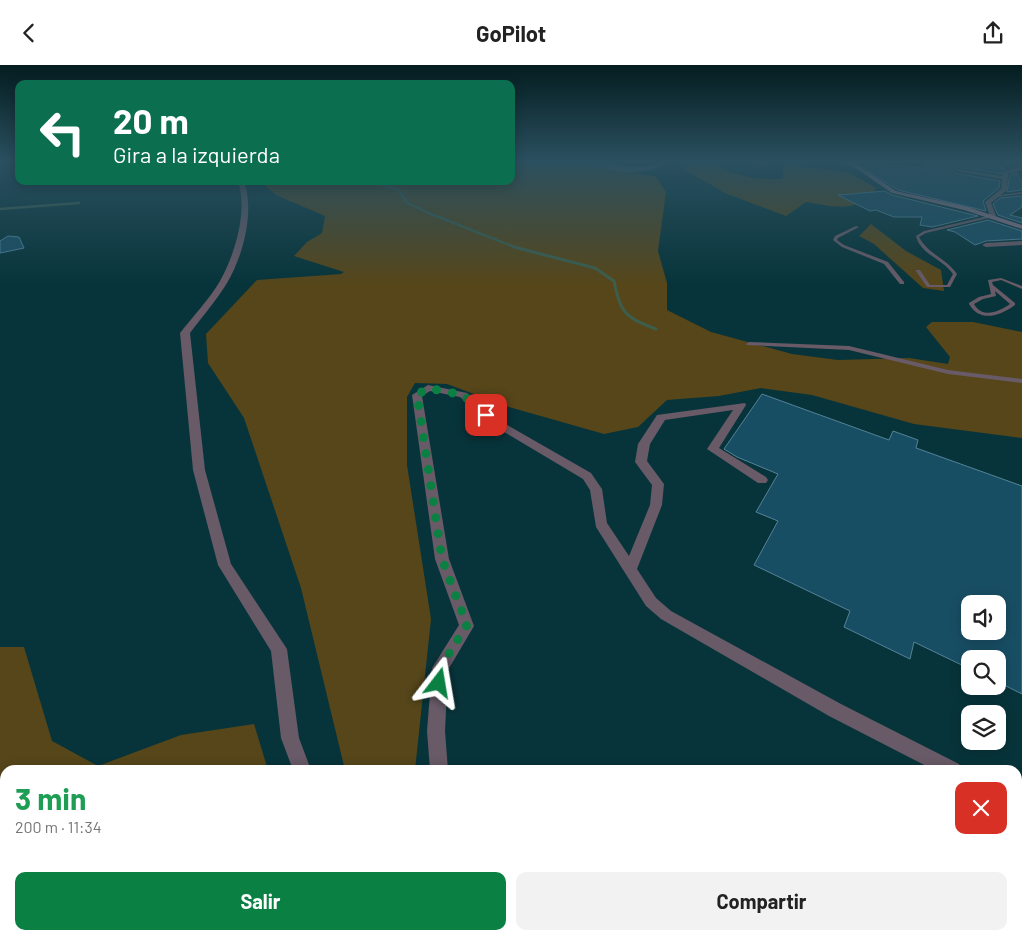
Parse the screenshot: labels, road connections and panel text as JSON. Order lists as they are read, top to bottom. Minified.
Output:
{"page":{"header":"GoPilot","turn":["20 m","Gira a la izquierda"],"heading":["3 min","200 m · 11:34"],"buttons":["Salir","Compartir"]}}
